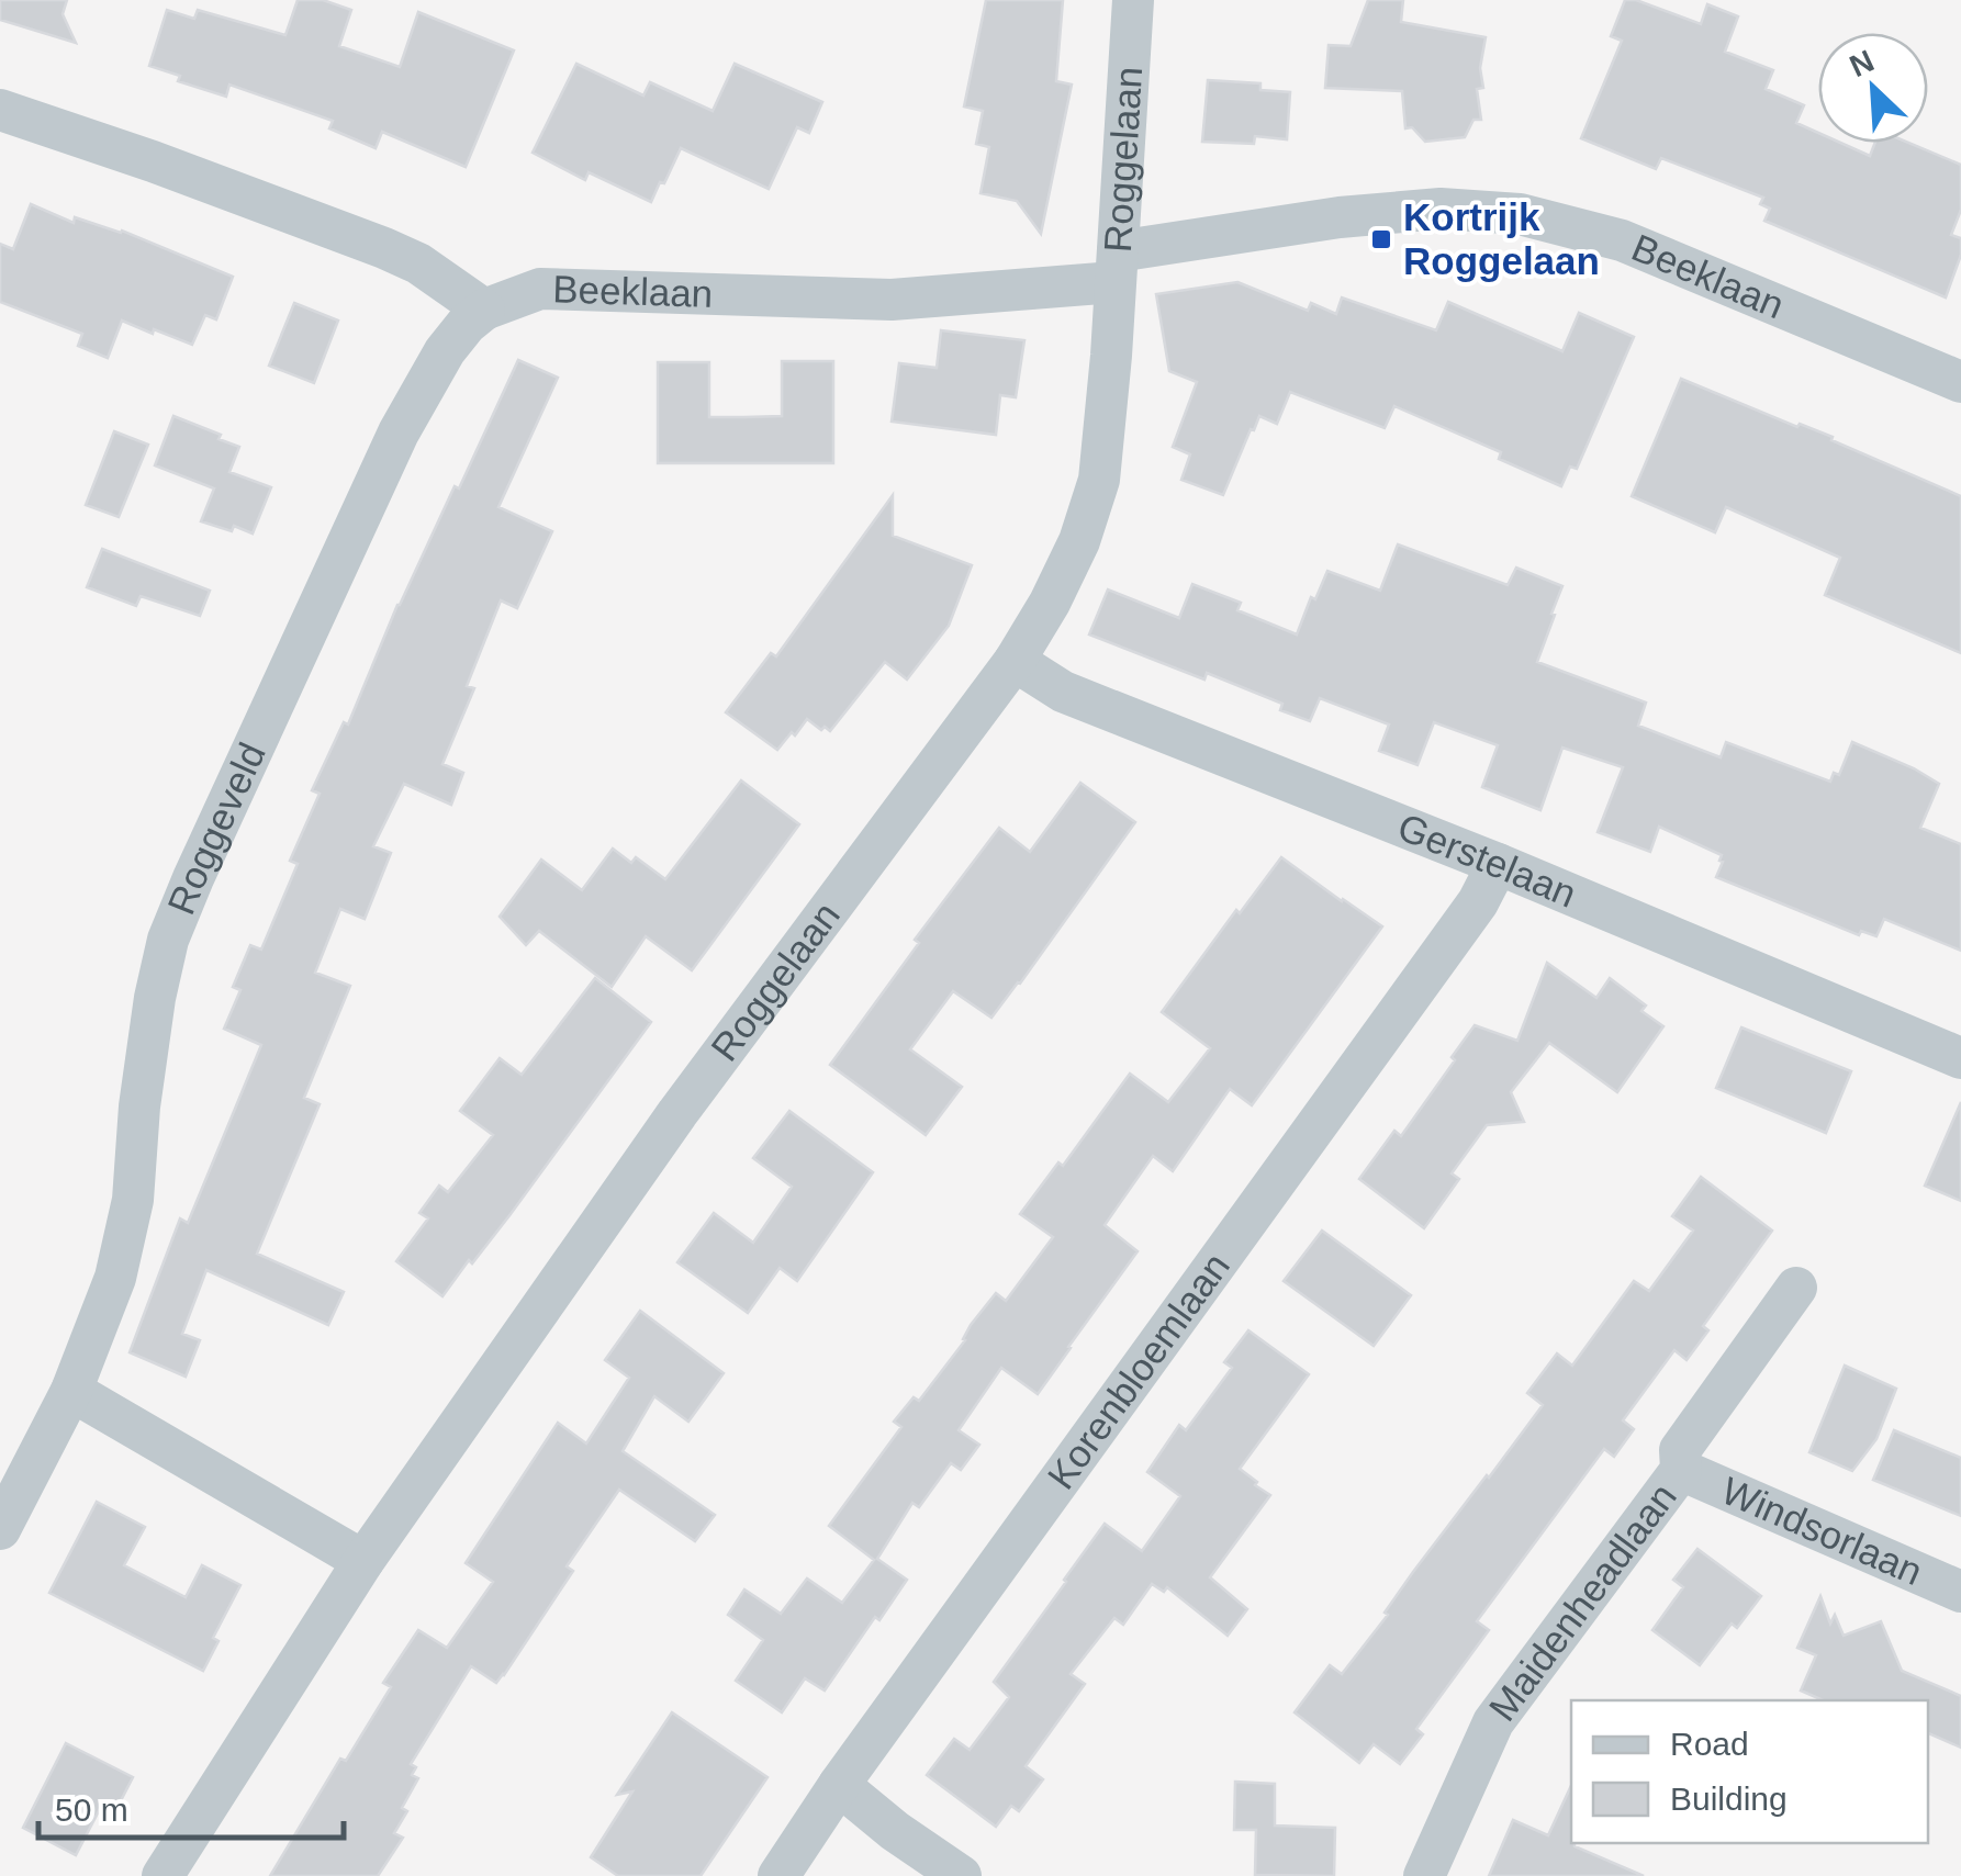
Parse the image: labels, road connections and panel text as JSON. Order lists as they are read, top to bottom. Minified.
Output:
{"streets":{"street":["Roggelaan","Beeklaan","Roggeveld","Gerstelaan","Korenbloemlaan","Windsorlaan","Maidenheadlaan"]},"crossings":[["Roggelaan","Beeklaan"],["Roggelaan","Gerstelaan"],["Beeklaan","Roggeveld"],["Gerstelaan","Korenbloemlaan"],["Windsorlaan","Maidenheadlaan"]],"places":{"transit":["Kortrijk Roggelaan"]},"legend":["Road","Building"],"scale_bar":"50 m","north":"top left"}
